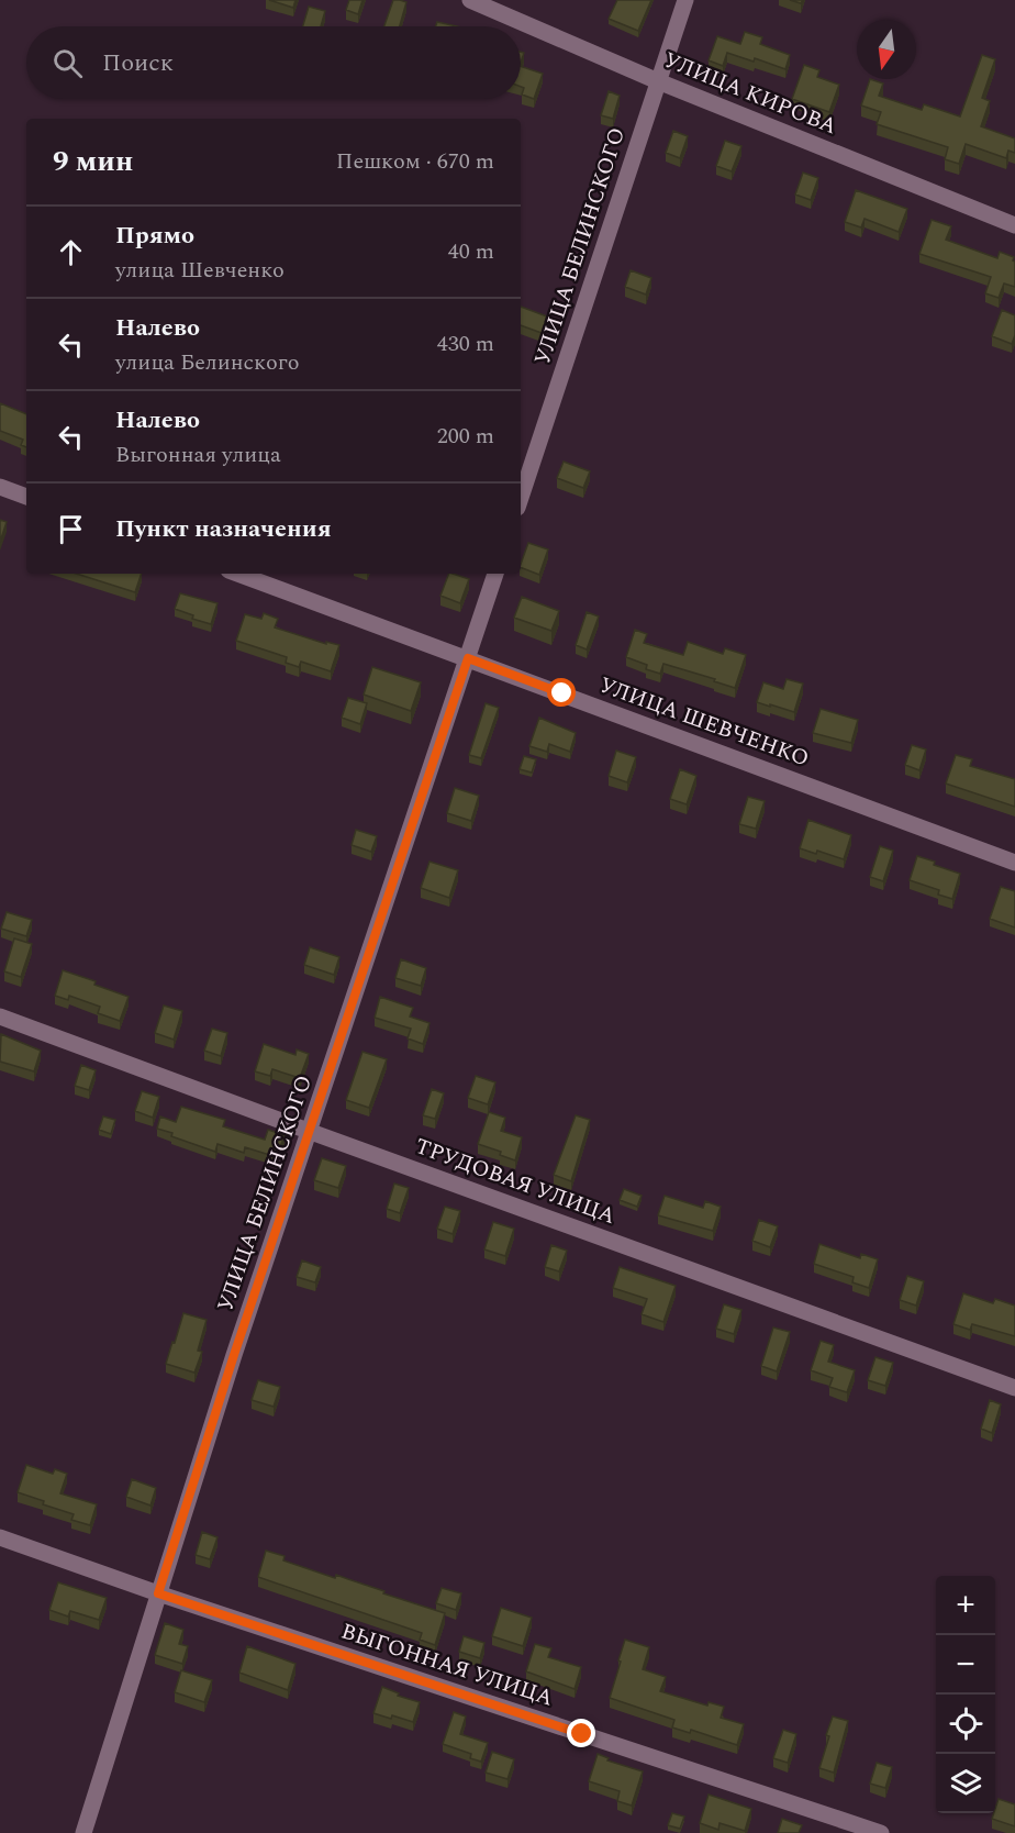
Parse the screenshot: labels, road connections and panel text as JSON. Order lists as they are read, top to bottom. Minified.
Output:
{"streets":{"street":["УЛИЦА КИРОВА","УЛИЦА БЕЛИНСКОГО","УЛИЦА ШЕВЧЕНКО","ТРУДОВАЯ УЛИЦА","ВЫГОННАЯ УЛИЦА"]},"crossings":[["УЛИЦА КИРОВА","УЛИЦА БЕЛИНСКОГО"],["УЛИЦА БЕЛИНСКОГО","УЛИЦА ШЕВЧЕНКО"],["УЛИЦА БЕЛИНСКОГО","ТРУДОВАЯ УЛИЦА"],["УЛИЦА БЕЛИНСКОГО","ВЫГОННАЯ УЛИЦА"]],"north":"bottom","page":{"search":"Поиск","heading":["9 мин","Пешком · 670 m"],"list":[["Прямо","улица Шевченко","40 m"],["Налево","улица Белинского","430 m"],["Налево","Выгонная улица","200 m"],"Пункт назначения"],"map_buttons":["+","−"]}}
